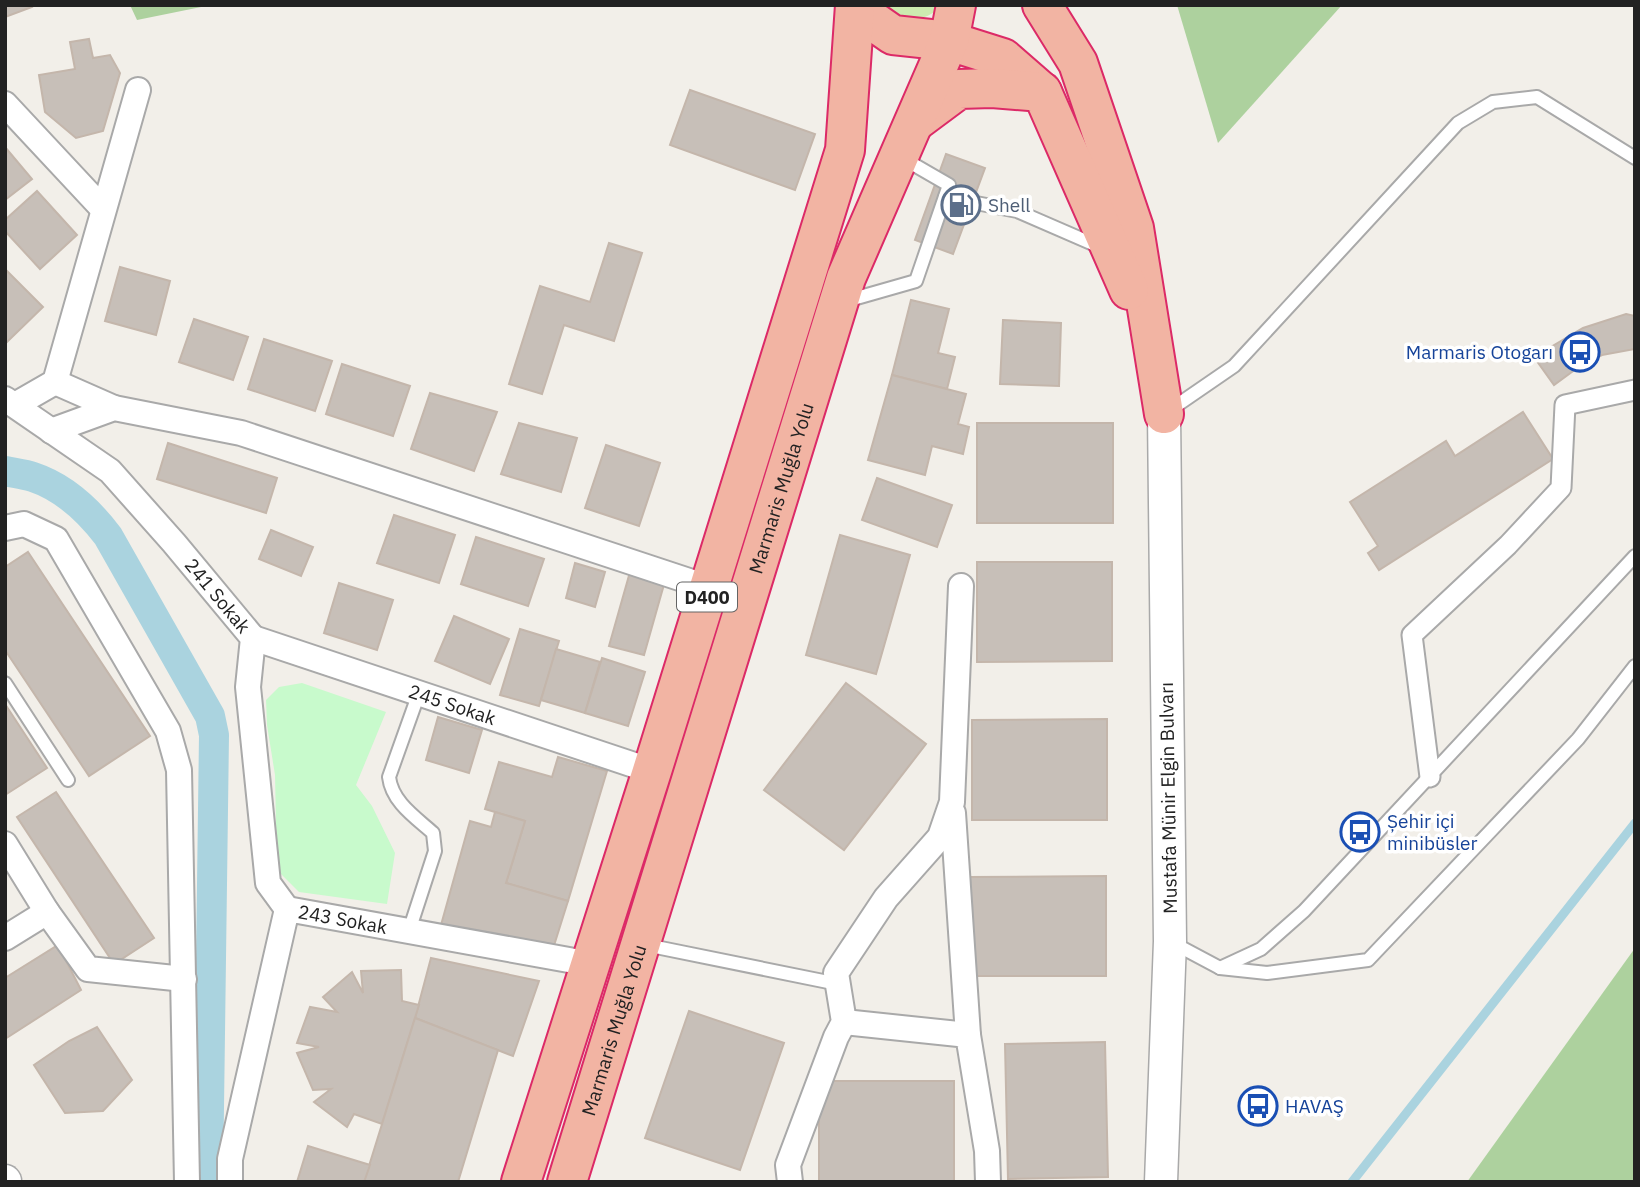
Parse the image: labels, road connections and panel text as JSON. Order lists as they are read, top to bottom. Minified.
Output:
{"streets":{"highway":["Marmaris Muğla Yolu","D400"],"street":["241 Sokak","245 Sokak","Mustafa Münir Elgin Bulvarı","243 Sokak"]},"crossings":[["241 Sokak","245 Sokak"],["241 Sokak","243 Sokak"],["D400","245 Sokak"],["D400","243 Sokak"]],"places":{"fuel station":["Shell"],"bus stop":["Marmaris Otogarı","Șehir içi minibüsler","HAVAŞ"]}}
